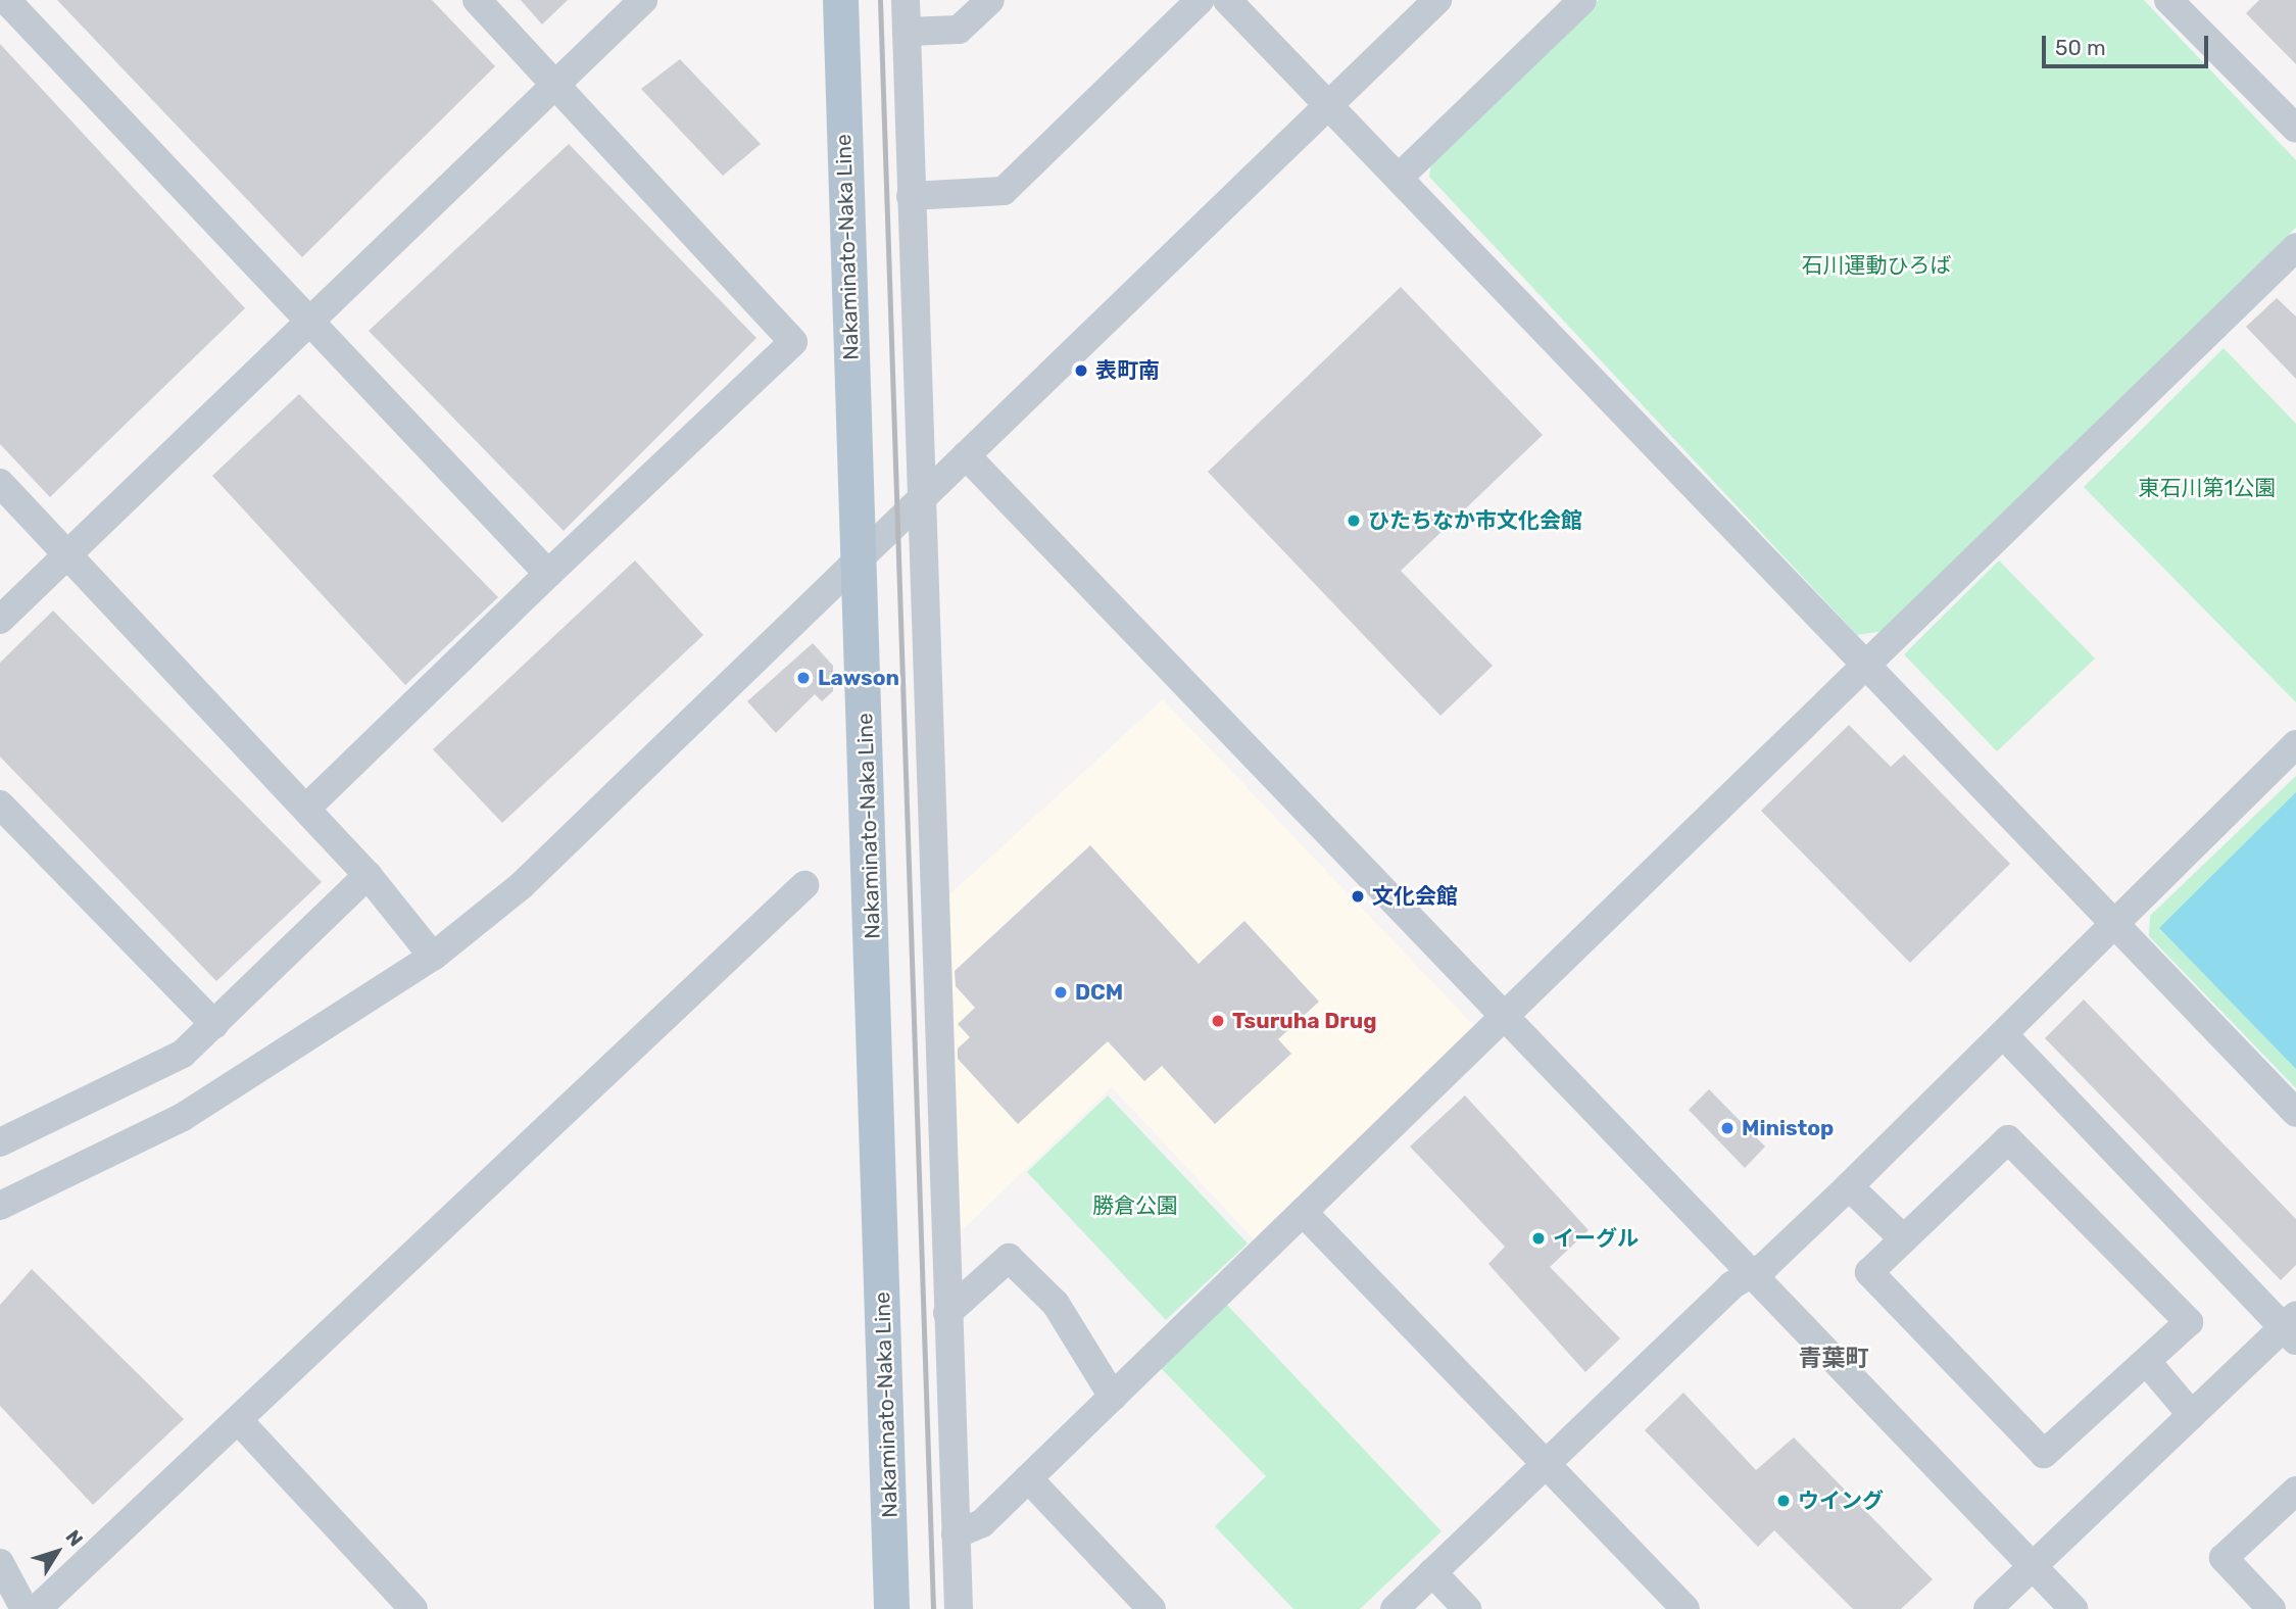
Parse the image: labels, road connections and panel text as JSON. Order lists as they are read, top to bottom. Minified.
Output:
{"streets":{"main road":["Nakaminato-Naka Line"]},"districts":["青葉町"],"parks":["石川運動ひろば","東石川第1公園","勝倉公園"],"places":["表町南","ひたちなか市文化会館","Lawson","文化会館","DCM","Tsuruha Drug","Ministop","イーグル","ウイング"],"scale_bar":"50 m","north":"top right"}
